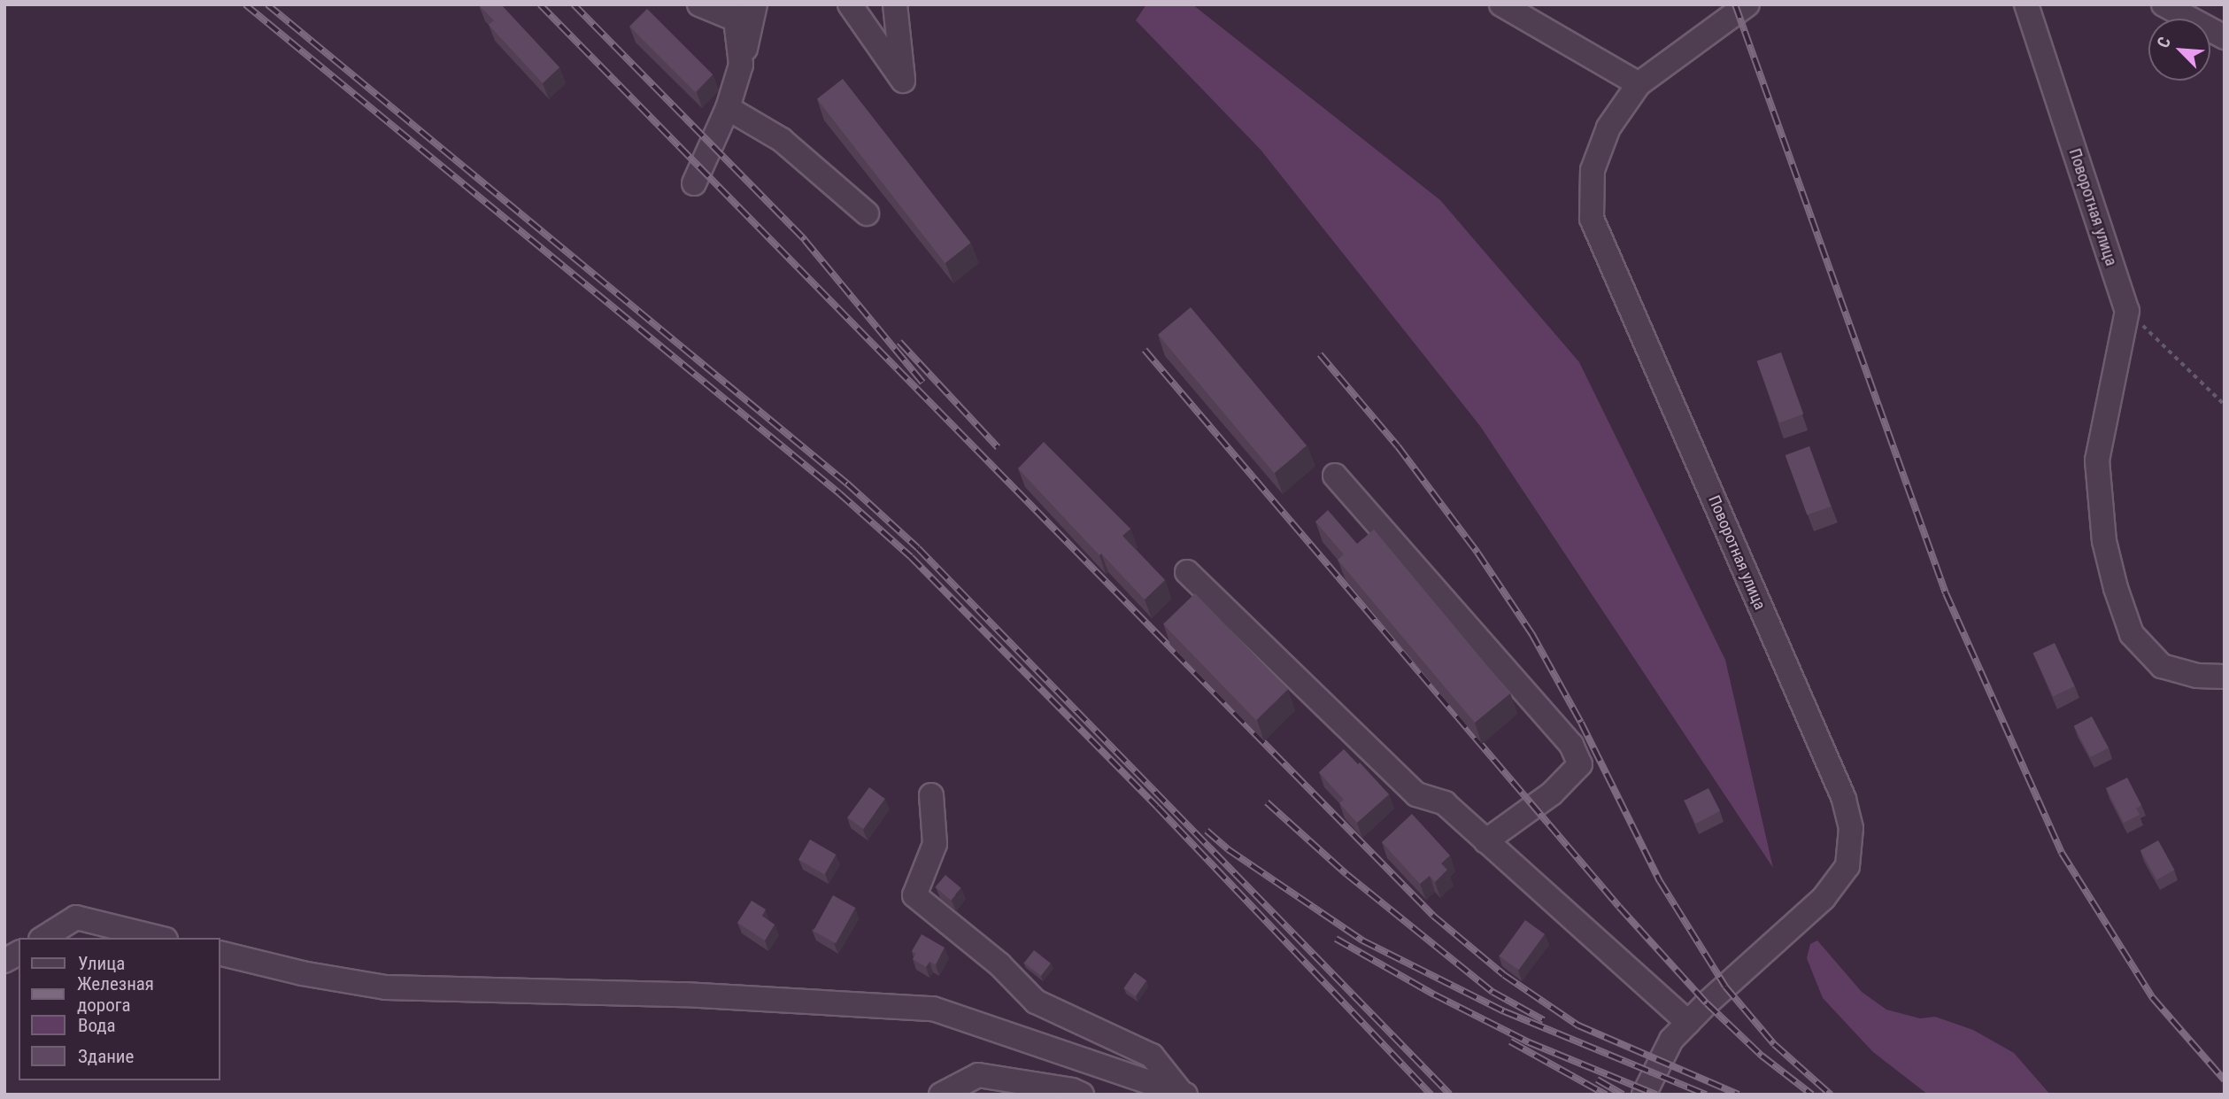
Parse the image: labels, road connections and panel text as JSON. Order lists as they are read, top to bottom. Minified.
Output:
{"streets":{"street":["Поворотная улица"]},"legend":["Улица","Железная дорога","Вода","Здание"],"north":"top left"}
